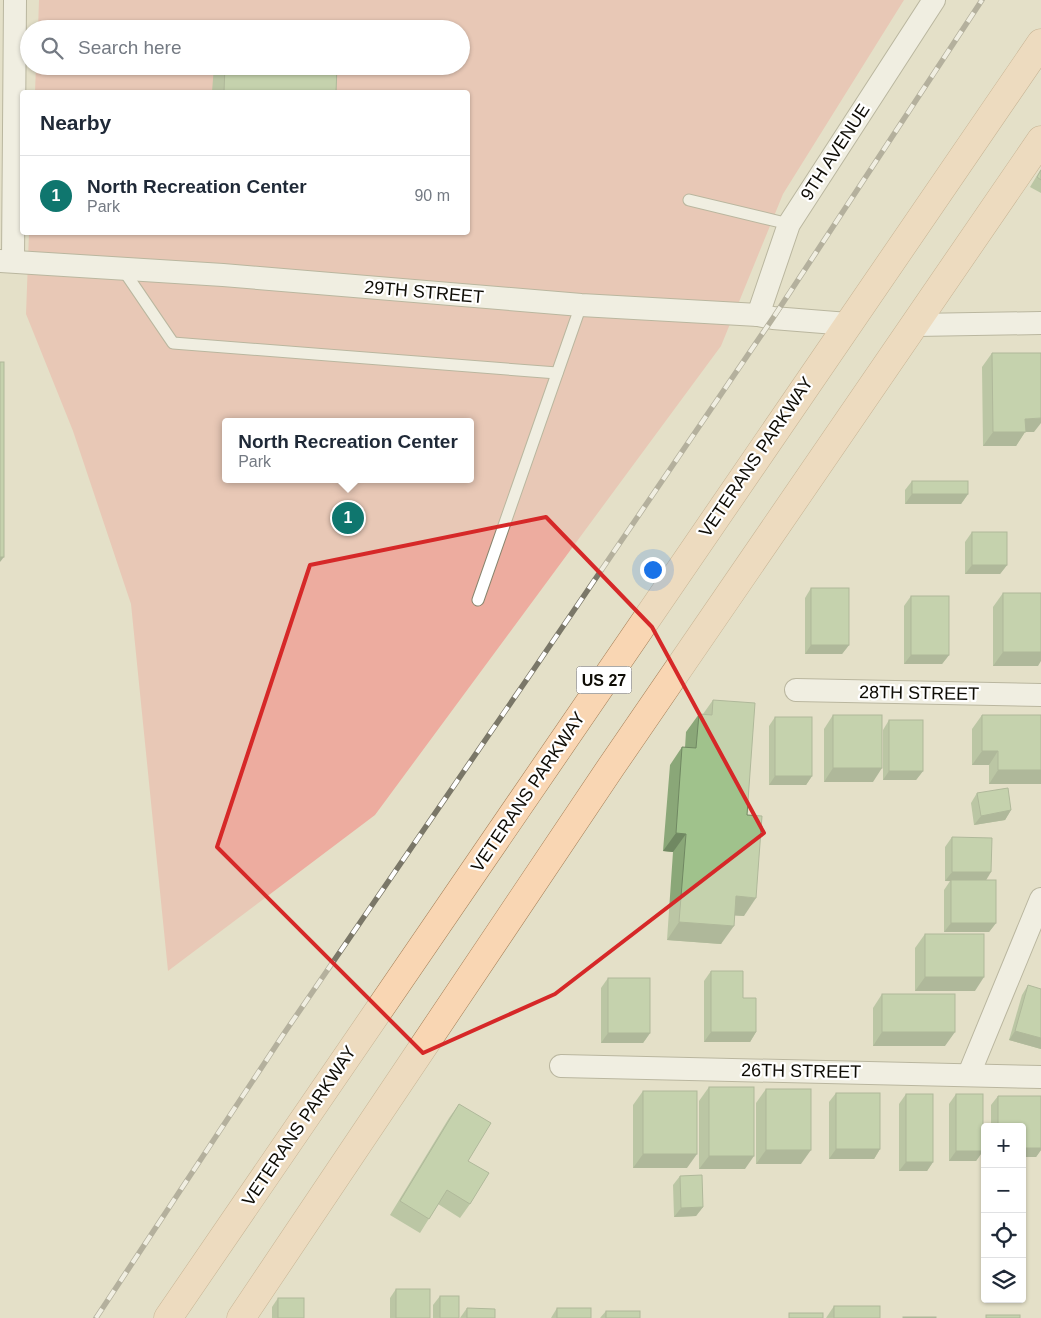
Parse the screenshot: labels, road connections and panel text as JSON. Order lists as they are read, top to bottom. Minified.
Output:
{"streets":{"main road":["VETERANS PARKWAY","US 27"],"street":["9TH AVENUE","29TH STREET","28TH STREET","26TH STREET"]},"crossings":[["9TH AVENUE","29TH STREET"],["29TH STREET","VETERANS PARKWAY"]],"page":{"search":"Search here","heading":"Nearby","list":[{"mark":"1","name":"North Recreation Center","note":"Park","value":"90 m"}],"popup":["North Recreation Center","Park"],"pins":"1","map_buttons":["+","−"]}}
